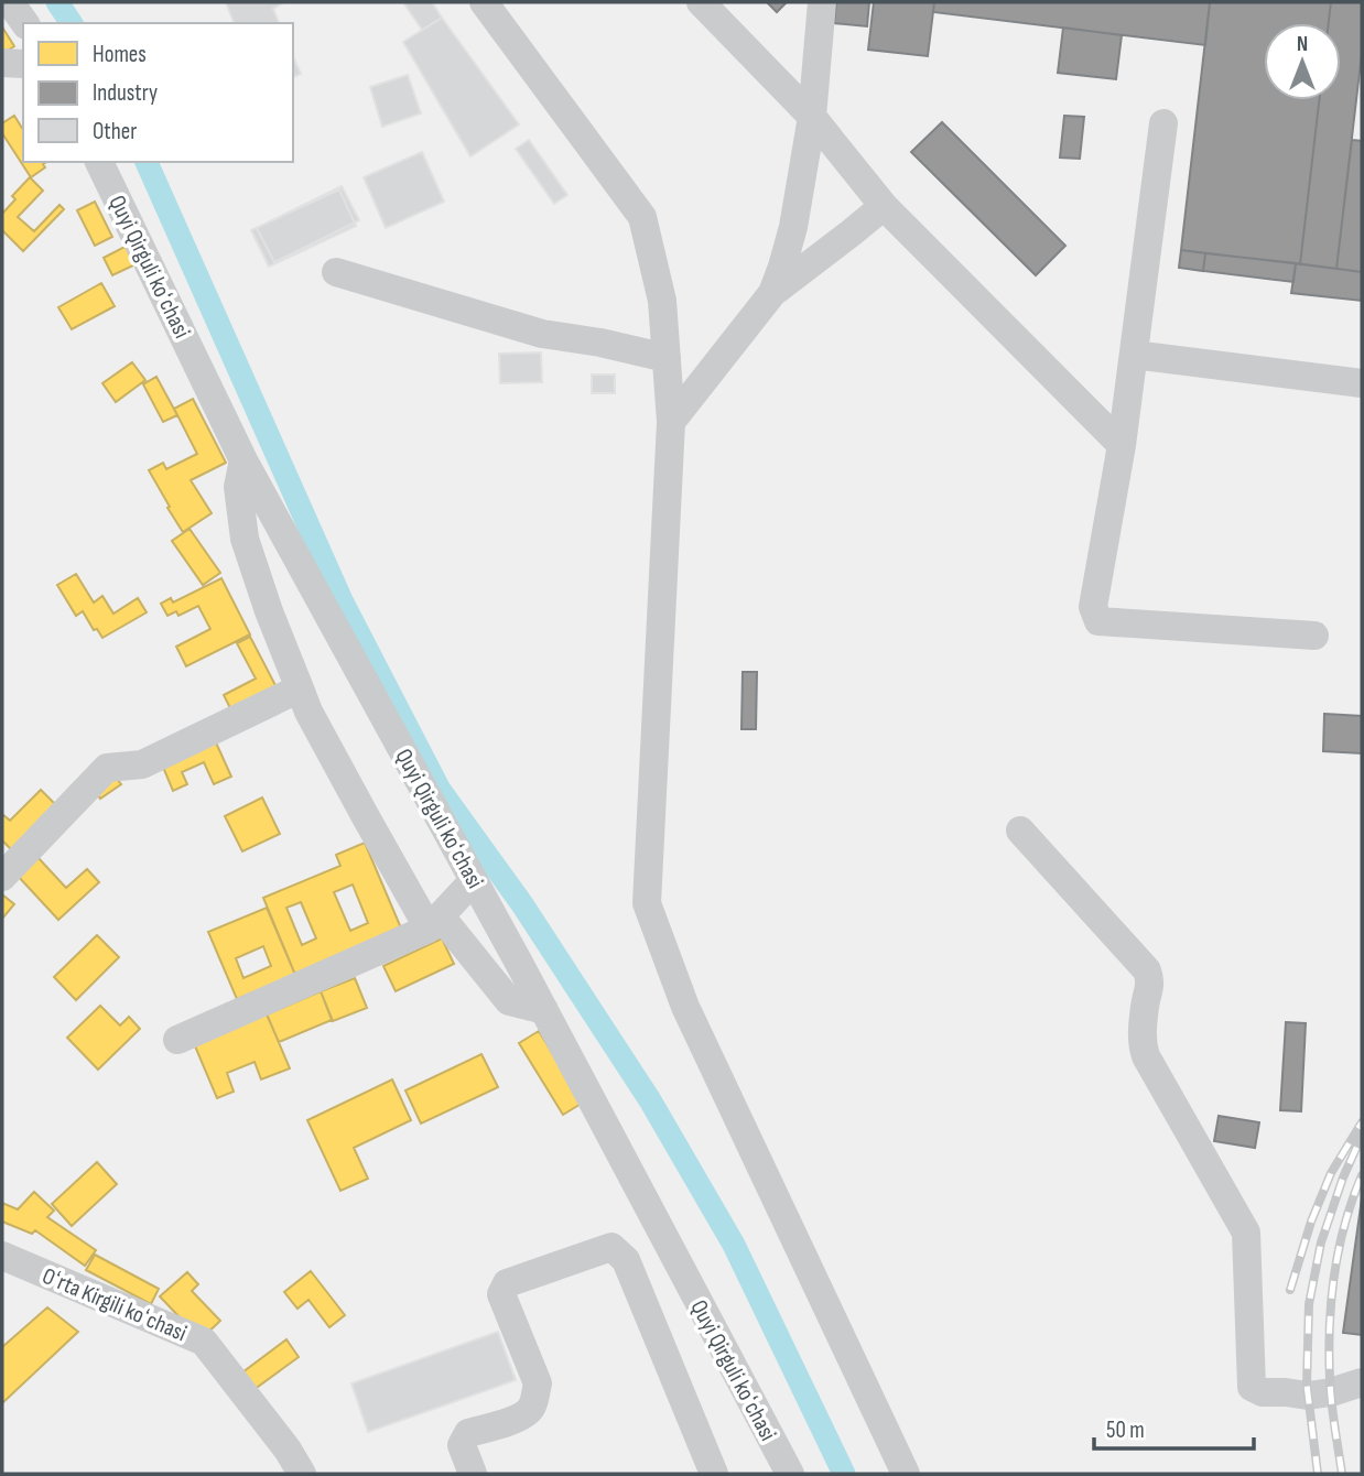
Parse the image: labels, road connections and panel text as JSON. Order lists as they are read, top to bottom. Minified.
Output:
{"streets":{"street":["Quyi Qirguli koʻchasi","Oʻrta Kirgili koʻchasi"]},"legend":["Homes","Industry","Other"],"scale_bar":"50 m","north":"top"}
